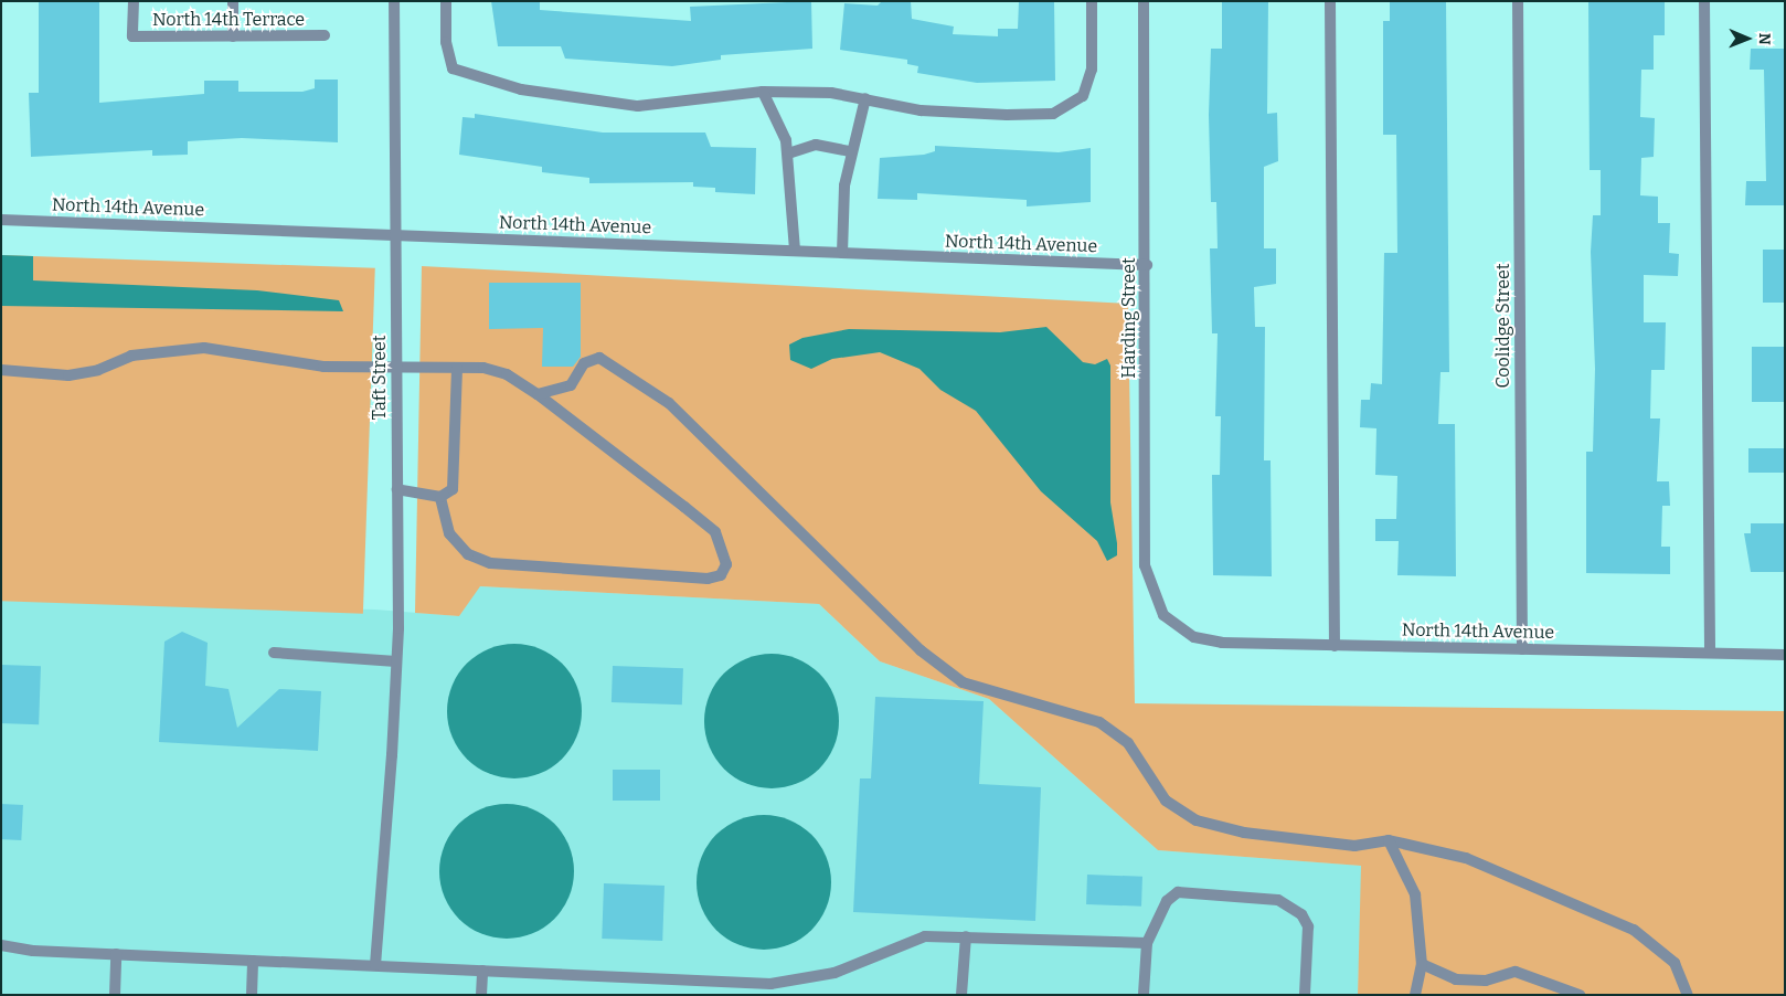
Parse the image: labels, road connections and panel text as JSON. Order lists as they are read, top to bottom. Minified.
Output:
{"streets":{"street":["North 14th Terrace","North 14th Avenue","Harding Street","Coolidge Street","Taft Street"]},"crossings":[["North 14th Avenue","Harding Street"],["North 14th Avenue","Coolidge Street"],["North 14th Avenue","Taft Street"]],"north":"right"}
